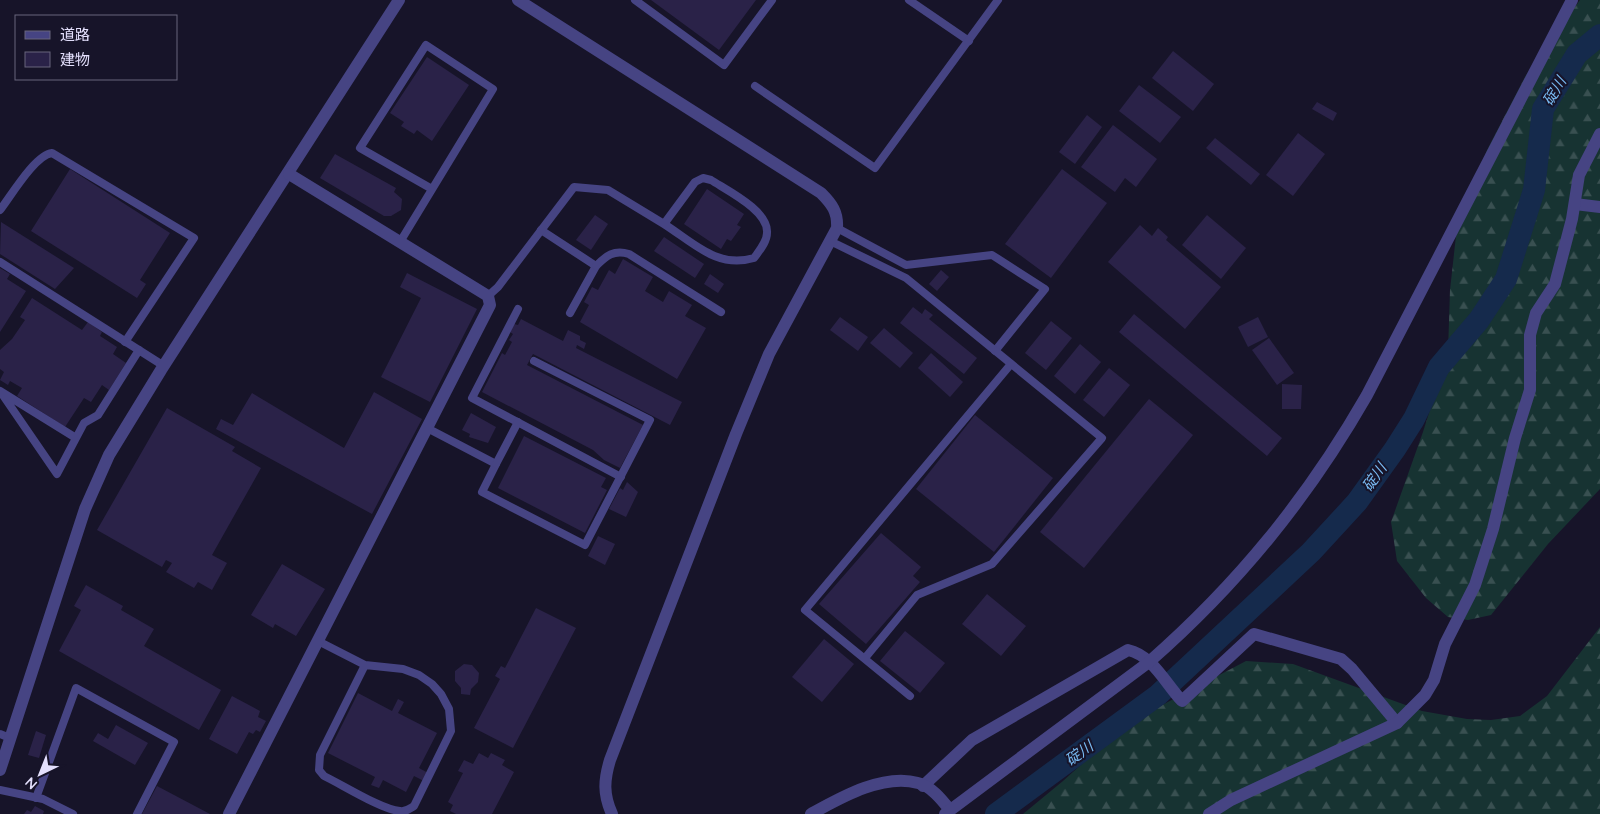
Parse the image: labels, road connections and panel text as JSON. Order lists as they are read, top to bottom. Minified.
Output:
{"water":["碇川"],"legend":["道路","建物"],"north":"bottom left"}
